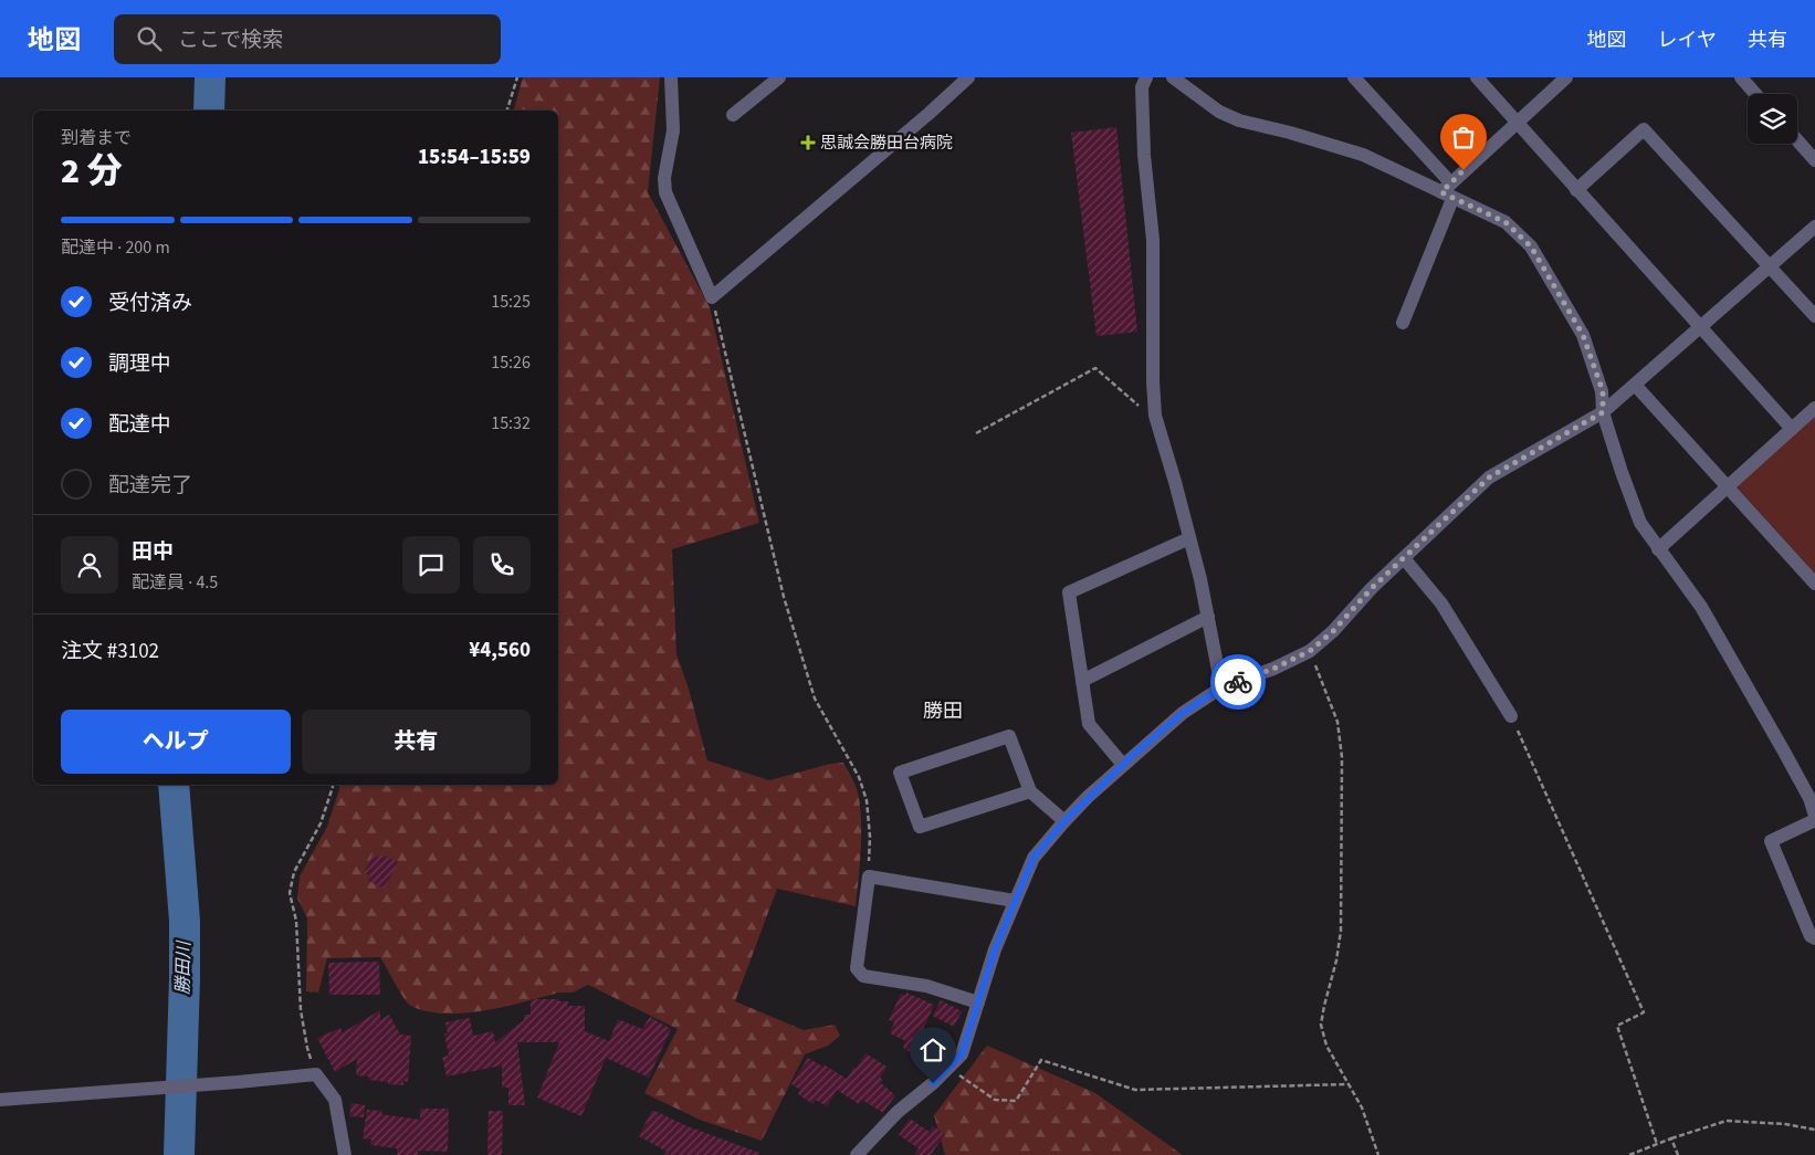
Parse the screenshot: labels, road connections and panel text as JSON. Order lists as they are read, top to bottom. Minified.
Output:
{"districts":["勝田"],"water":["勝田川"],"places":{"health":["思誠会勝田台病院"]},"page":{"header":"地図","search":"ここで検索","nav":["地図","レイヤ","共有"],"heading":["2 分","到着まで","15:54–15:59"],"panel":["田中","配達員 · 4.5","注文 #3102","¥4,560"],"bar":"配達中 · 200 m","list":[["受付済み","15:25"],["調理中","15:26"],["配達中","15:32"],"配達完了"],"buttons":["ヘルプ","共有"]}}
